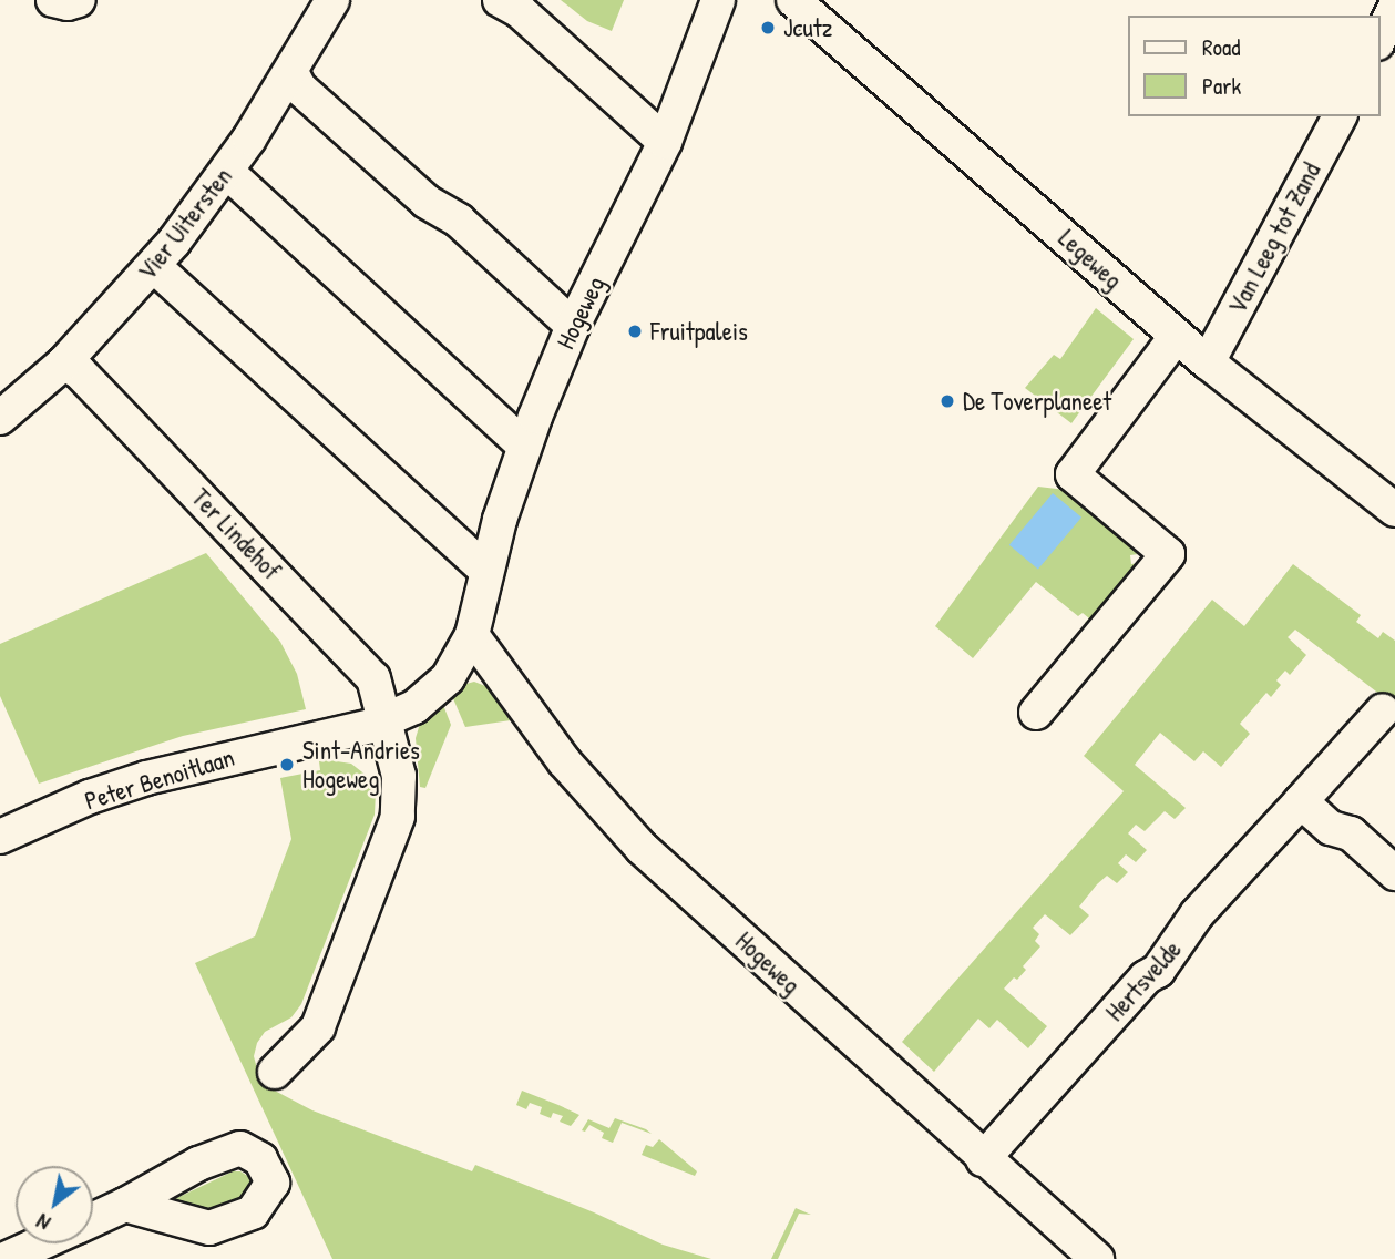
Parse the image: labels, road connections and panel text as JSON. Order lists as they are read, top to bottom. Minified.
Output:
{"streets":{"street":["Vier Uitersten","Van Leeg tot Zand","Legeweg","Hogeweg","Ter Lindehof","Peter Benoitlaan","Hertsvelde"]},"crossings":[["Vier Uitersten","Ter Lindehof"],["Van Leeg tot Zand","Legeweg"],["Hogeweg","Ter Lindehof"],["Hogeweg","Peter Benoitlaan"],["Hogeweg","Hertsvelde"]],"places":["Jcutz","Fruitpaleis","De Toverplaneet","Sint-Andries Hogeweg"],"legend":["Road","Park"],"north":"bottom left"}
